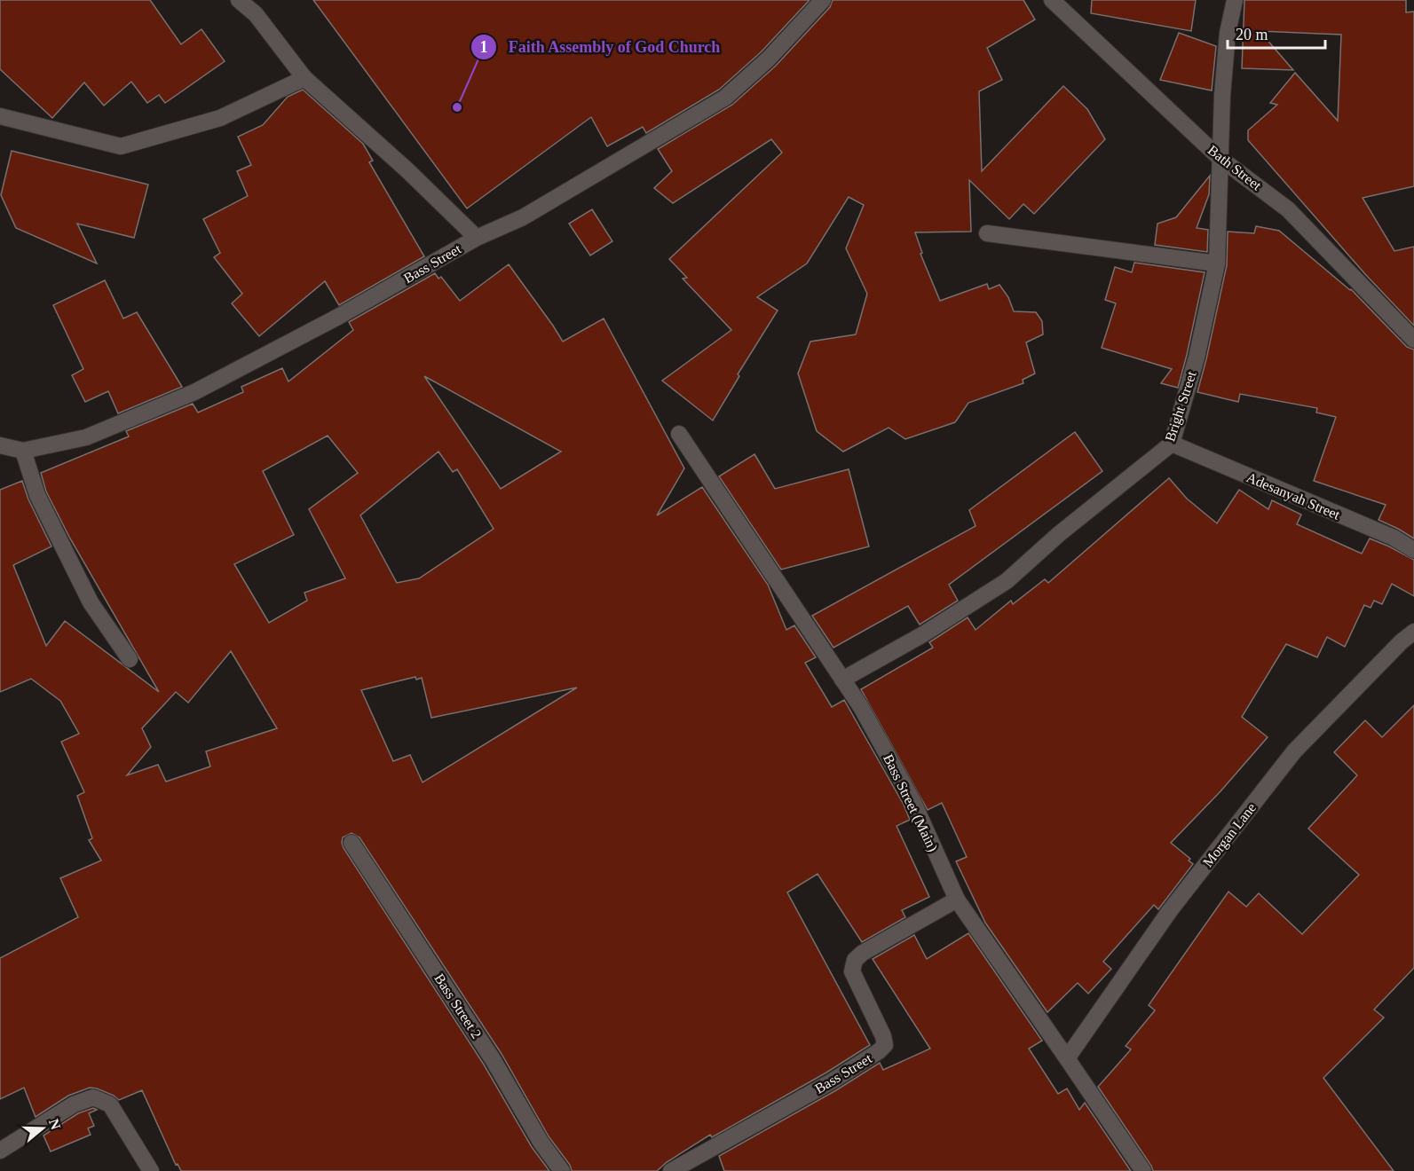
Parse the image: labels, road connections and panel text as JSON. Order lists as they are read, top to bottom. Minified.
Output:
{"streets":{"street":["Bath Street","Bass Street","Bright Street","Adesanyah Street","Bass Street (Main)","Morgan Lane","Bass Street 2"]},"crossings":[["Bath Street","Bright Street"],["Bass Street","Bass Street (Main)"],["Bright Street","Adesanyah Street"],["Bright Street","Bass Street (Main)"],["Bass Street (Main)","Morgan Lane"]],"places":["Faith Assembly of God Church"],"scale_bar":"20 m","north":"right"}
